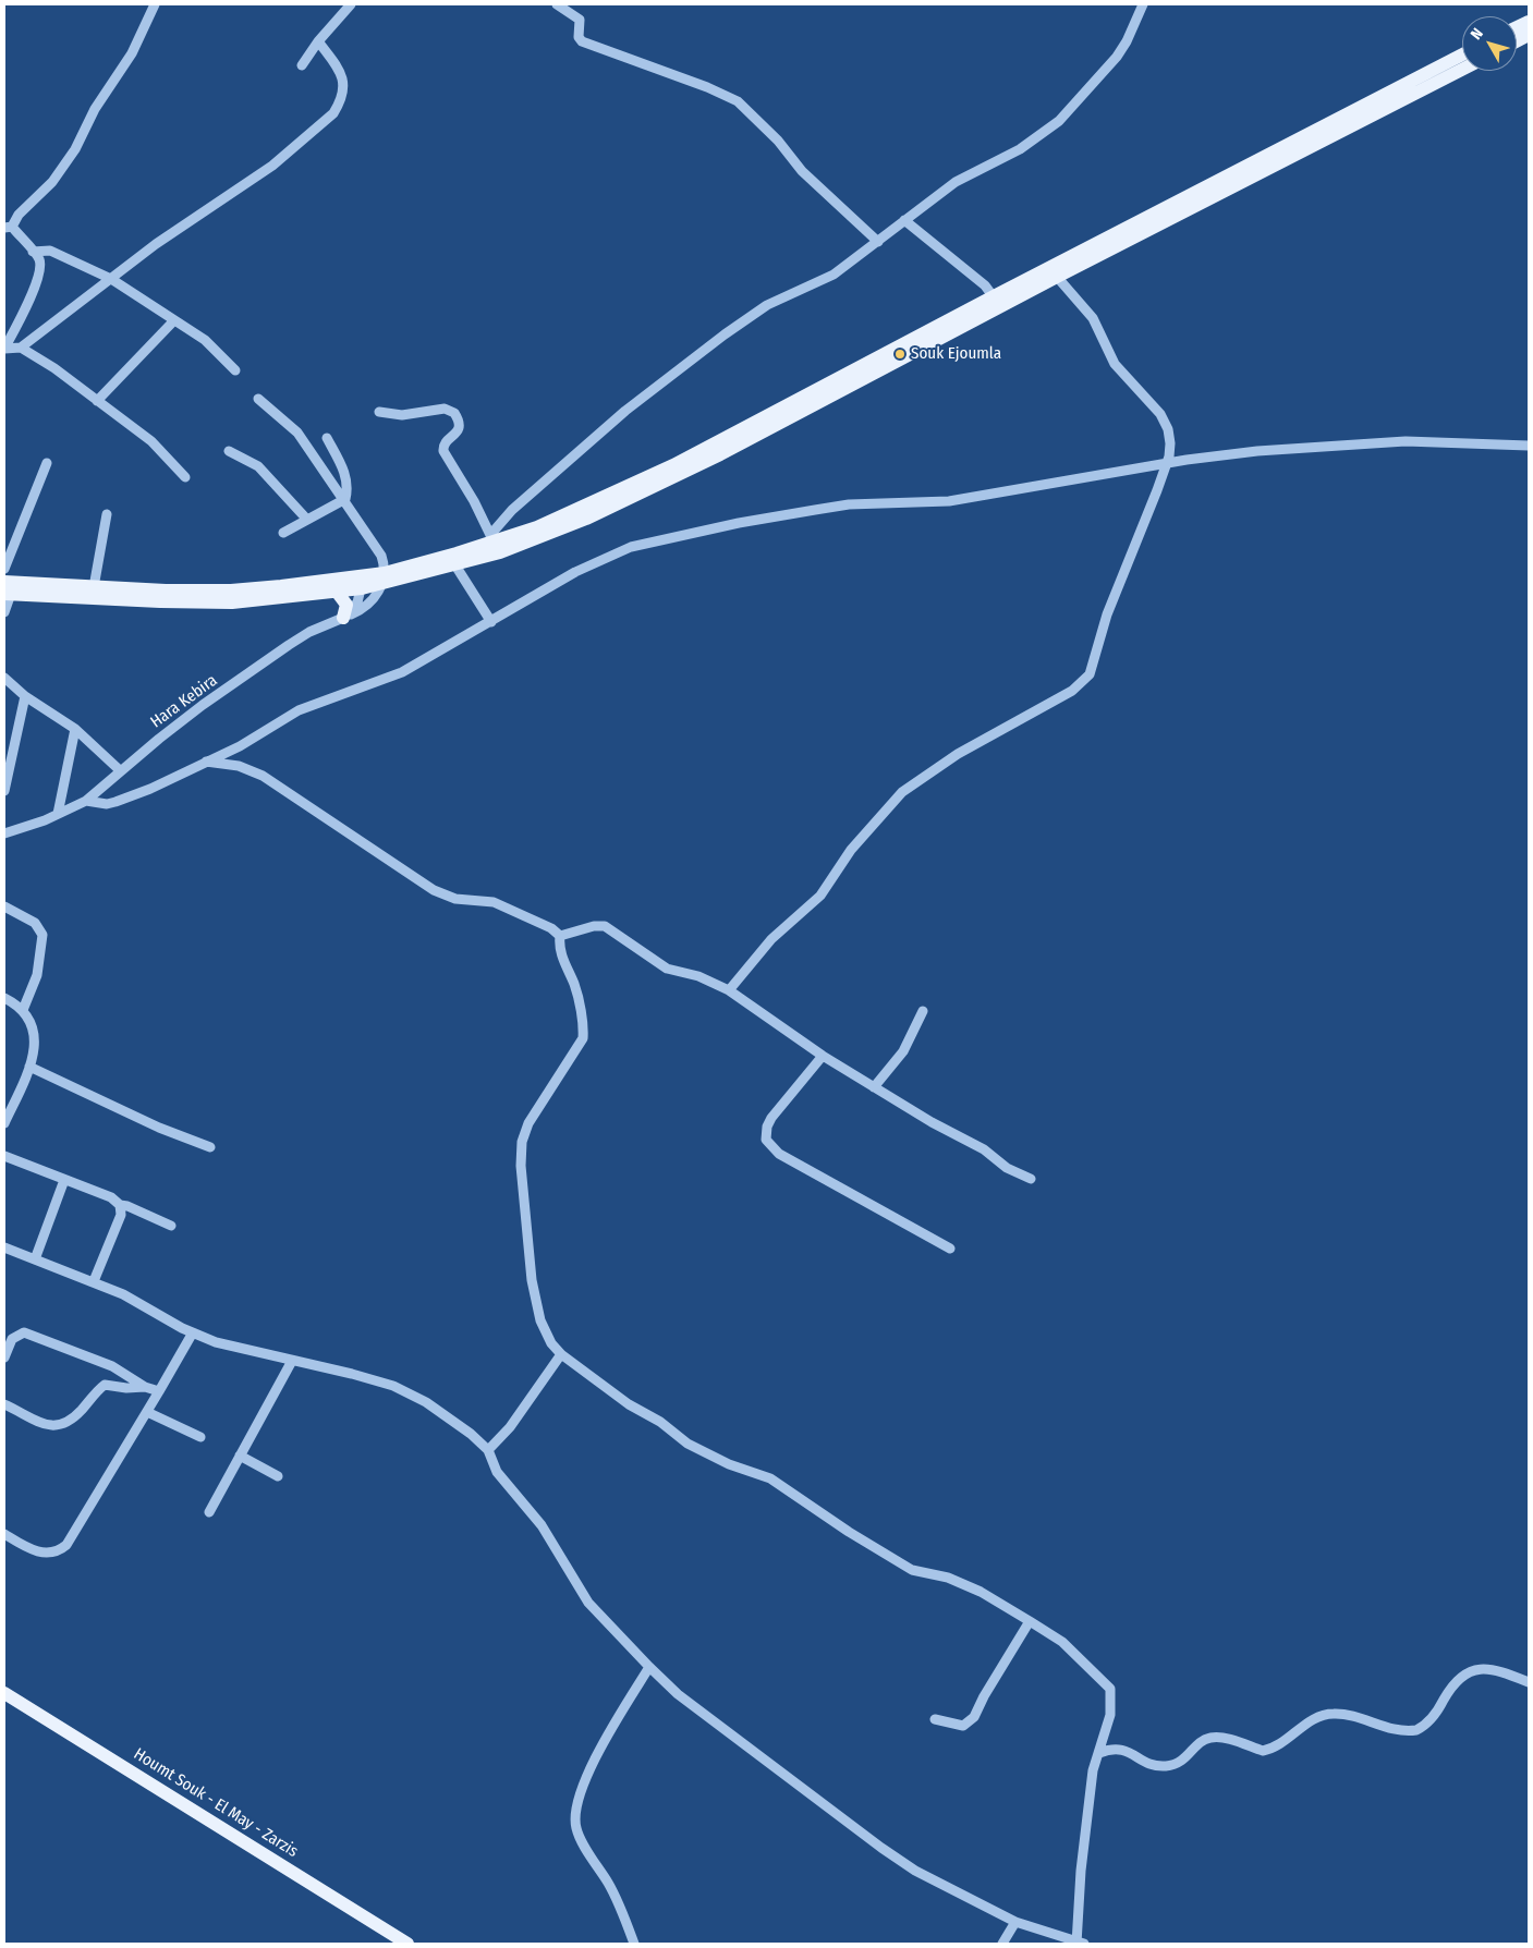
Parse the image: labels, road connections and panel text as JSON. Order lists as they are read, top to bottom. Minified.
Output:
{"streets":{"main road":["Houmt Souk - El May - Zarzis"],"street":["Hara Kebira"]},"places":["Souk Ejoumla"],"north":"top left"}
